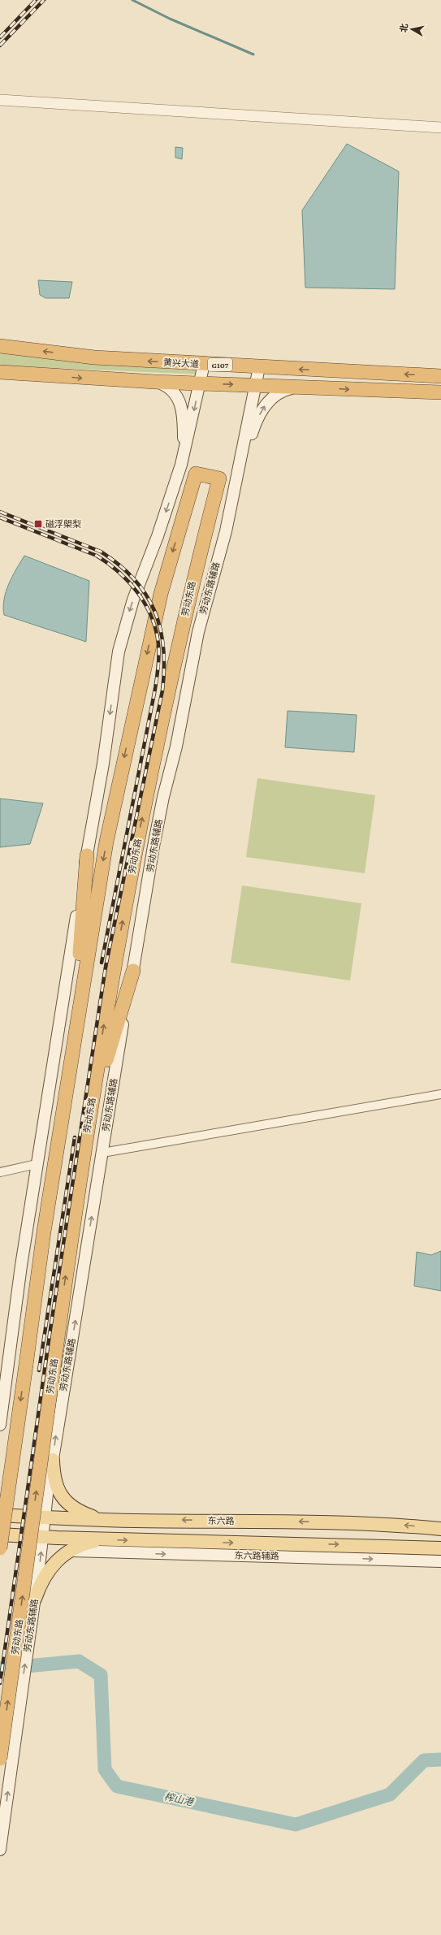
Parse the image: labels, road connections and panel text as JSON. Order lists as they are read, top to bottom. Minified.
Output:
{"streets":{"highway":["黄兴大道","G107","劳动东路"],"main road":["劳动东路辅路","东六路","东六路辅路"]},"crossings":[["黄兴大道","劳动东路辅路"],["G107","劳动东路辅路"],["劳动东路辅路","东六路"]],"water":["榨山港"],"places":{"transit":["磁浮㮾梨"]},"north":"left"}
